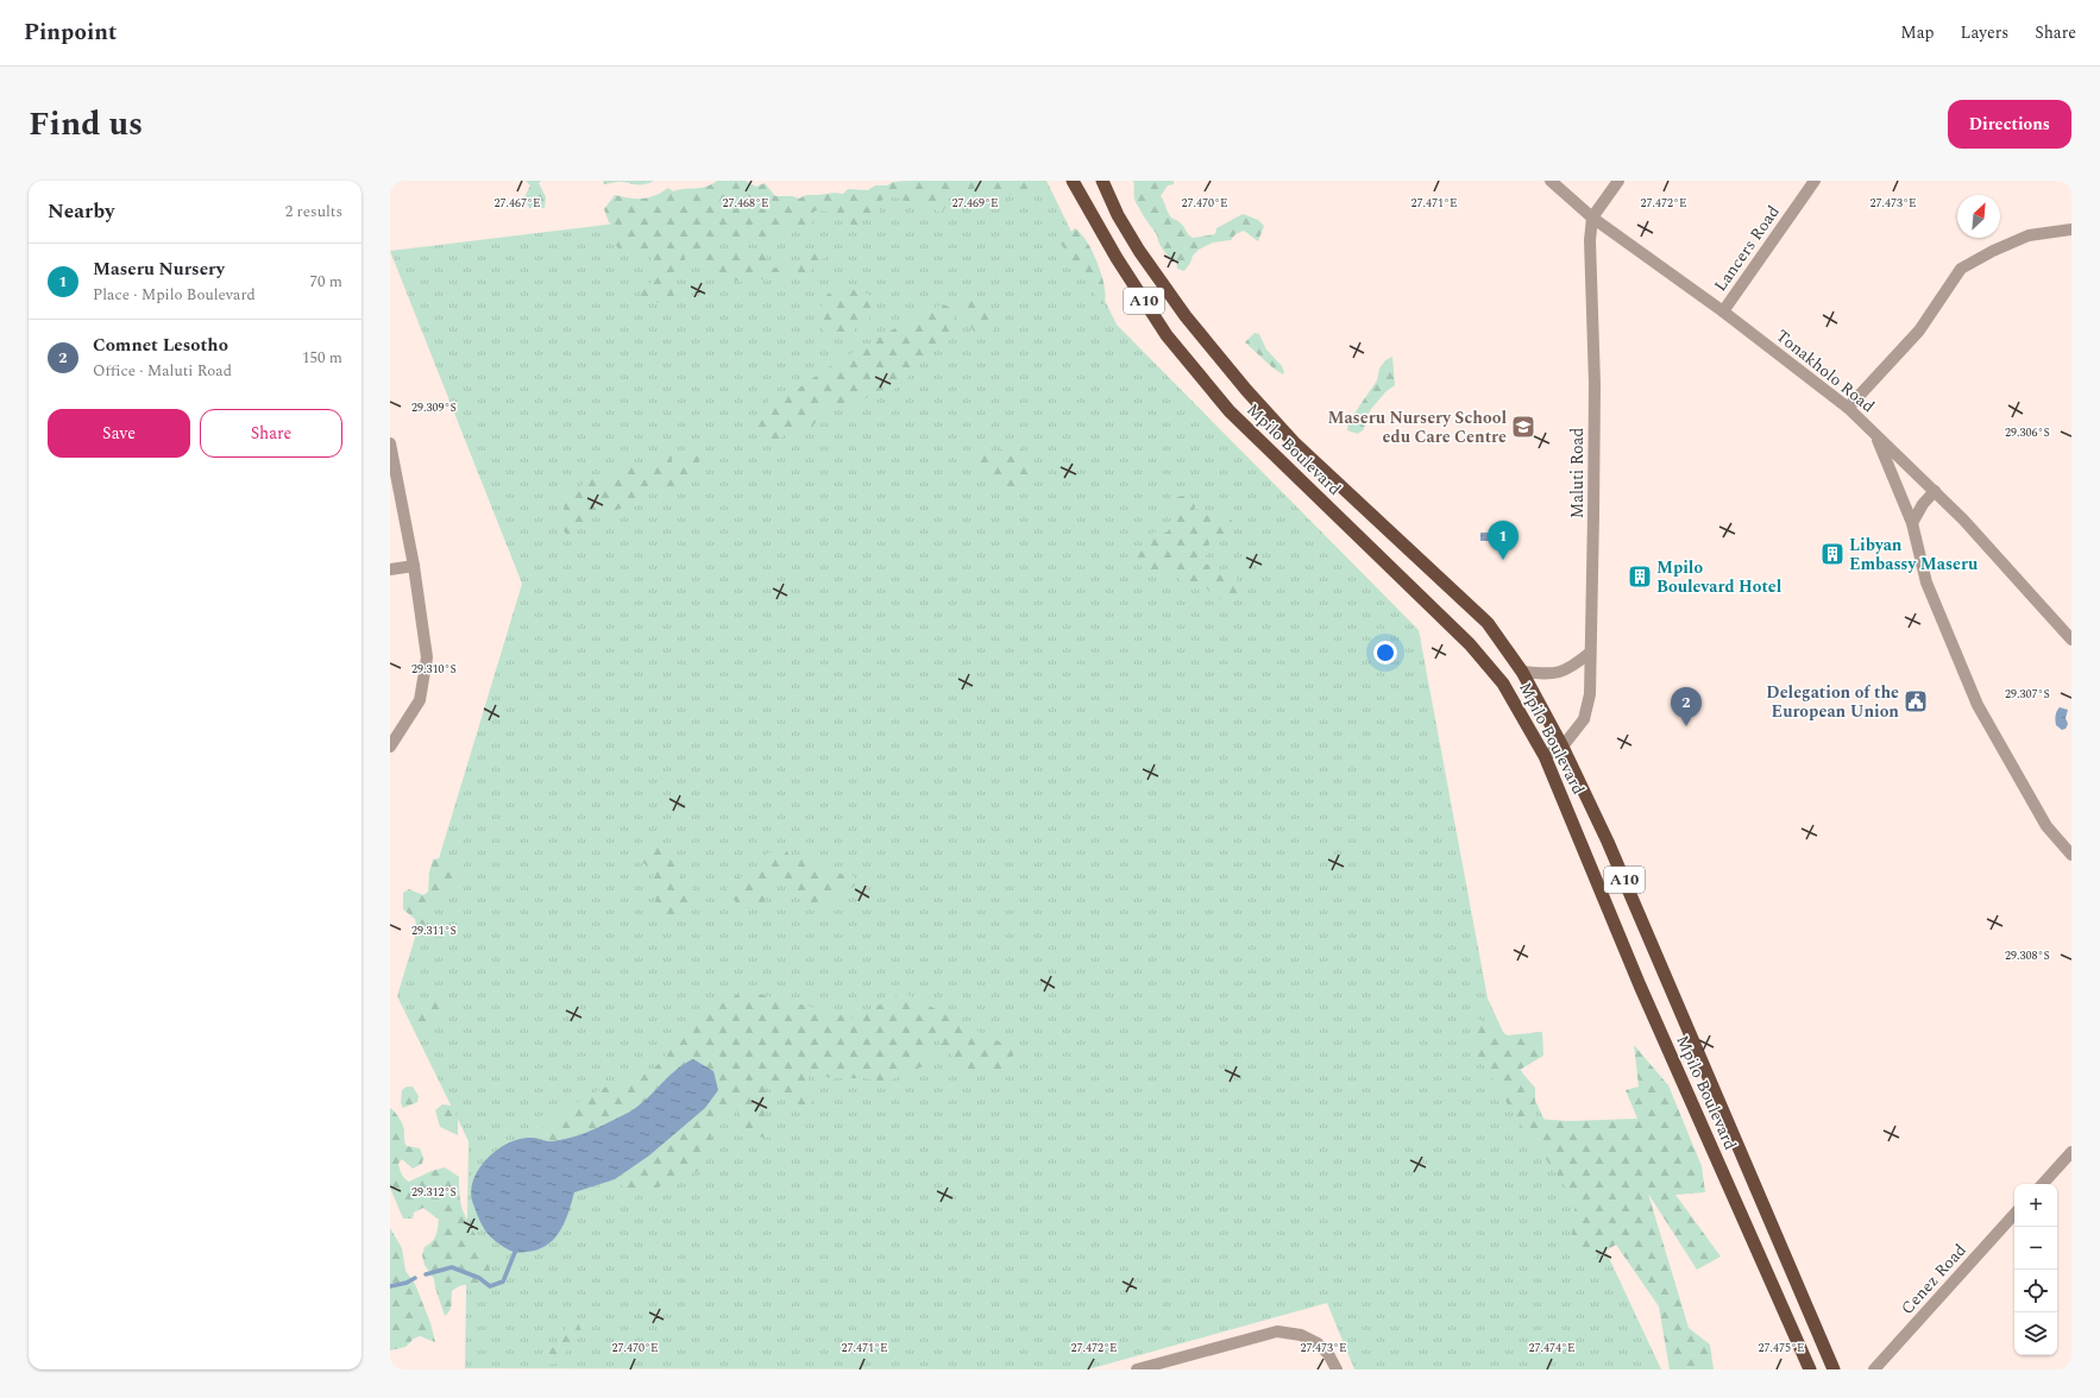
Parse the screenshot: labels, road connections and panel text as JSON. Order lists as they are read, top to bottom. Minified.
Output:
{"streets":{"highway":["A10","Mpilo Boulevard"],"street":["Lancers Road","Tonakholo Road","Maluti Road","Cenez Road"]},"crossings":[["Lancers Road","Tonakholo Road"],["Tonakholo Road","Maluti Road"],["Mpilo Boulevard","Maluti Road"]],"places":{"school or university":["Maseru Nursery School edu Care Centre"],"building":["Libyan Embassy Maseru","Mpilo Boulevard Hotel"],"public building":["Delegation of the European Union"]},"north":"top right","page":{"header":"Pinpoint","nav":["Map","Layers","Share"],"title":"Find us","buttons":["Directions",["Save","Share"]],"heading":["Nearby","2 results"],"list":[{"mark":"1","name":"Maseru Nursery","note":"Place · Mpilo Boulevard","value":"70 m"},{"mark":"2","name":"Comnet Lesotho","note":"Office · Maluti Road","value":"150 m"}],"pins":["1","2"],"map_buttons":["+","−"]},"coordinates":["27.467°E","27.468°E","27.469°E","27.470°E","27.471°E","27.472°E","27.473°E","29.309°S","29.306°S","29.310°S","29.307°S","29.311°S","29.308°S","29.312°S","27.474°E","27.475°E"]}
